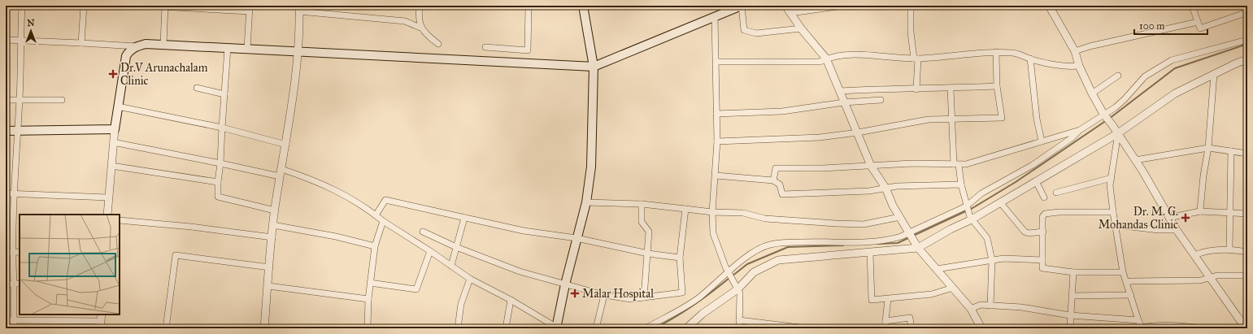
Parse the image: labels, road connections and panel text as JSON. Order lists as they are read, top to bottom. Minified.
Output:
{"places":{"health":["Dr.V Arunachalam Clinic","Dr. M. G. Mohandas Clinic","Malar Hospital"]},"scale_bar":"100 m","north":"top"}
